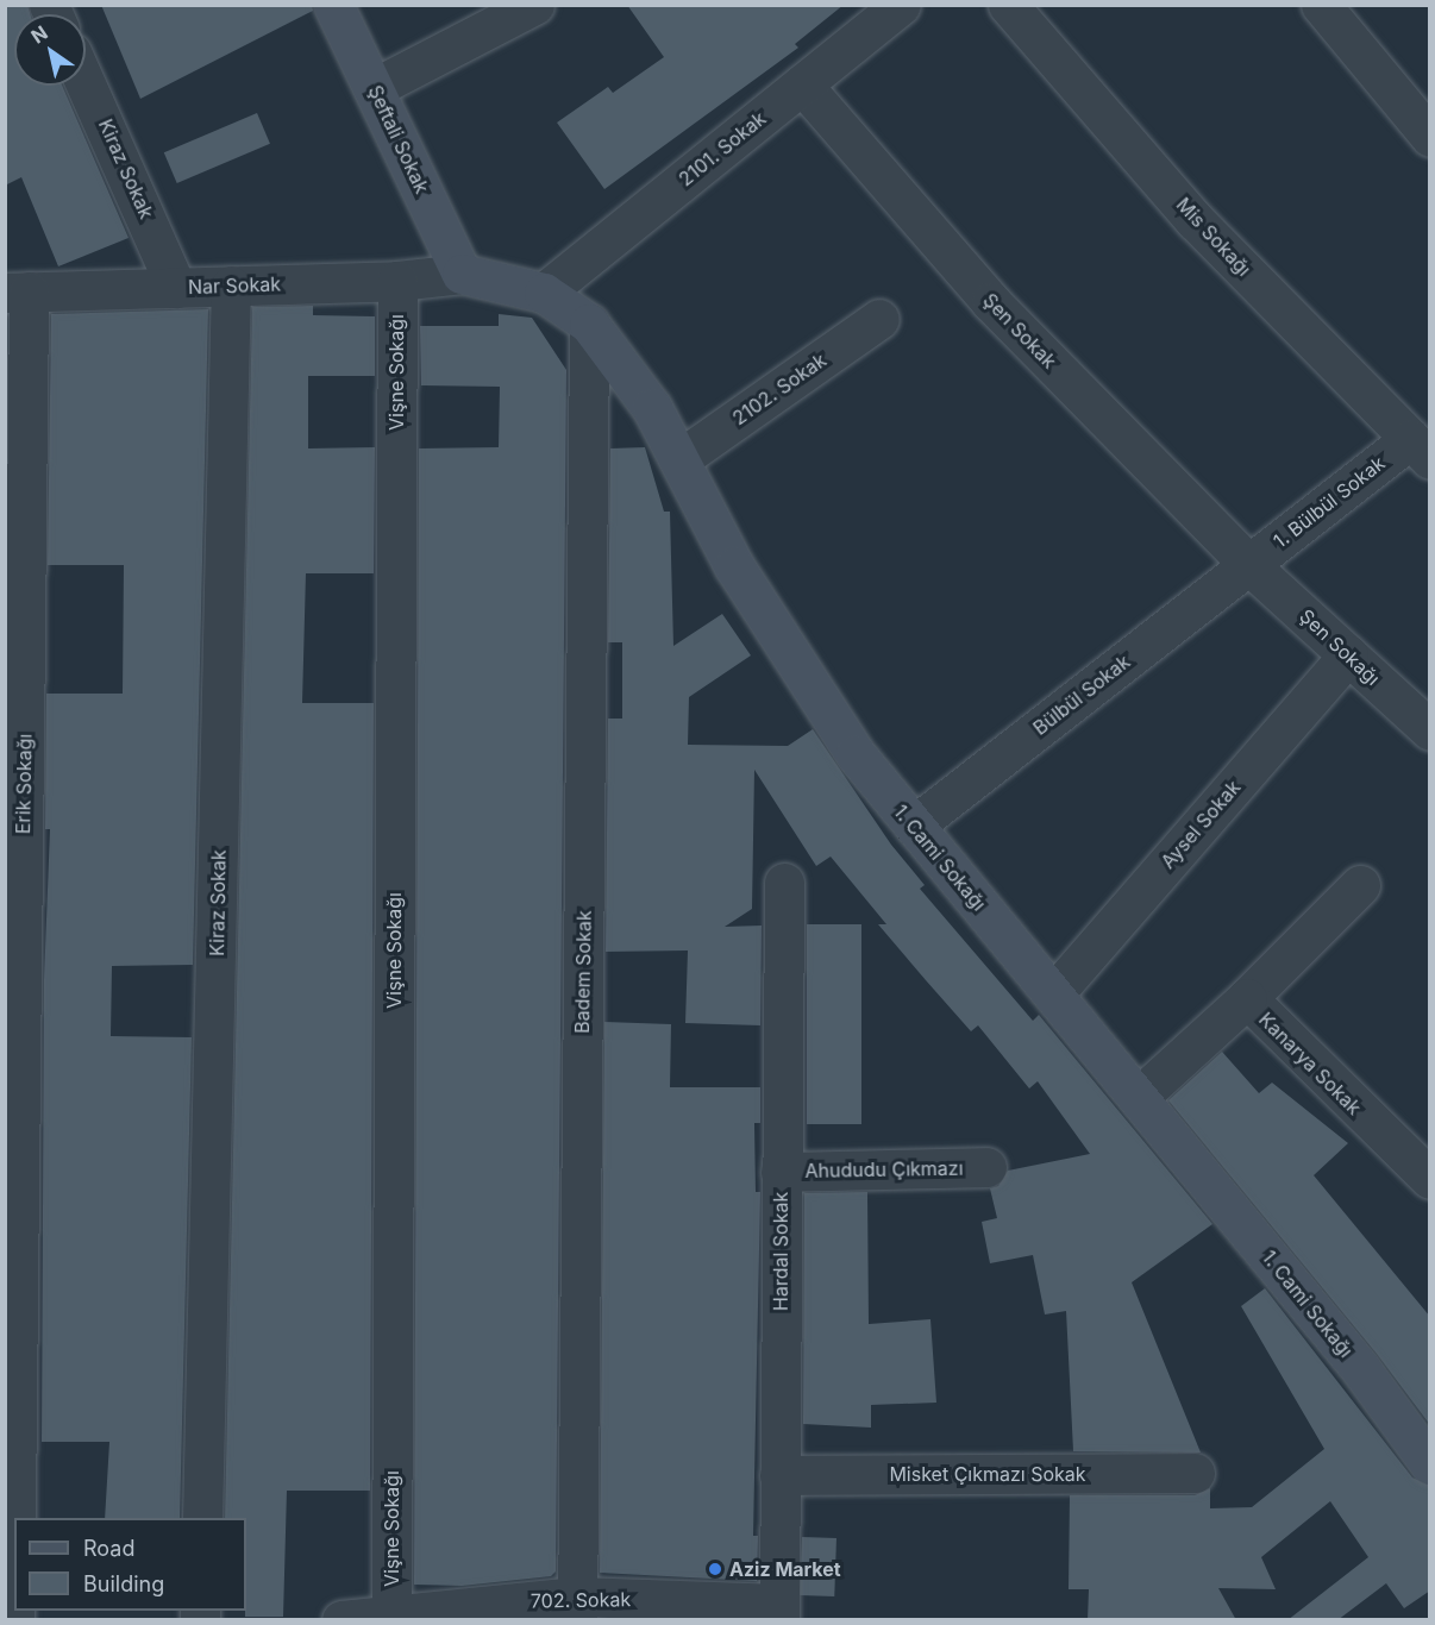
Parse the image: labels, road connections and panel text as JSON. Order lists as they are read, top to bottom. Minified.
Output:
{"streets":{"street":["Şeftali Sokak","2101. Sokak","Kiraz Sokak","Mis Sokağı","Nar Sokak","Şen Sokak","Vişne Sokağı","2102. Sokak","1. Bülbül Sokak","Şen Sokağı","Bülbül Sokak","Erik Sokağı","Aysel Sokak","1. Cami Sokağı","Badem Sokak","Kanarya Sokak","Ahududu Çıkmazı","Hardal Sokak","Misket Çıkmazı Sokak","702. Sokak"]},"crossings":[["Şeftali Sokak","Nar Sokak"],["Şeftali Sokak","1. Cami Sokağı"],["2101. Sokak","Şen Sokak"],["2101. Sokak","1. Cami Sokağı"],["Kiraz Sokak","Nar Sokak"],["Mis Sokağı","1. Bülbül Sokak"],["Nar Sokak","Vişne Sokağı"],["Nar Sokak","Erik Sokağı"],["Nar Sokak","1. Cami Sokağı"],["Şen Sokak","1. Bülbül Sokak"],["Şen Sokak","Şen Sokağı"],["Şen Sokak","Bülbül Sokak"],["Vişne Sokağı","702. Sokak"],["2102. Sokak","1. Cami Sokağı"],["1. Bülbül Sokak","Şen Sokağı"],["1. Bülbül Sokak","Bülbül Sokak"],["Şen Sokağı","Bülbül Sokak"],["Şen Sokağı","Aysel Sokak"],["Bülbül Sokak","1. Cami Sokağı"],["Aysel Sokak","1. Cami Sokağı"],["1. Cami Sokağı","Badem Sokak"],["Badem Sokak","702. Sokak"],["Ahududu Çıkmazı","Hardal Sokak"],["Hardal Sokak","Misket Çıkmazı Sokak"],["Hardal Sokak","702. Sokak"]],"places":["Aziz Market"],"legend":["Road","Building"],"north":"top left"}
